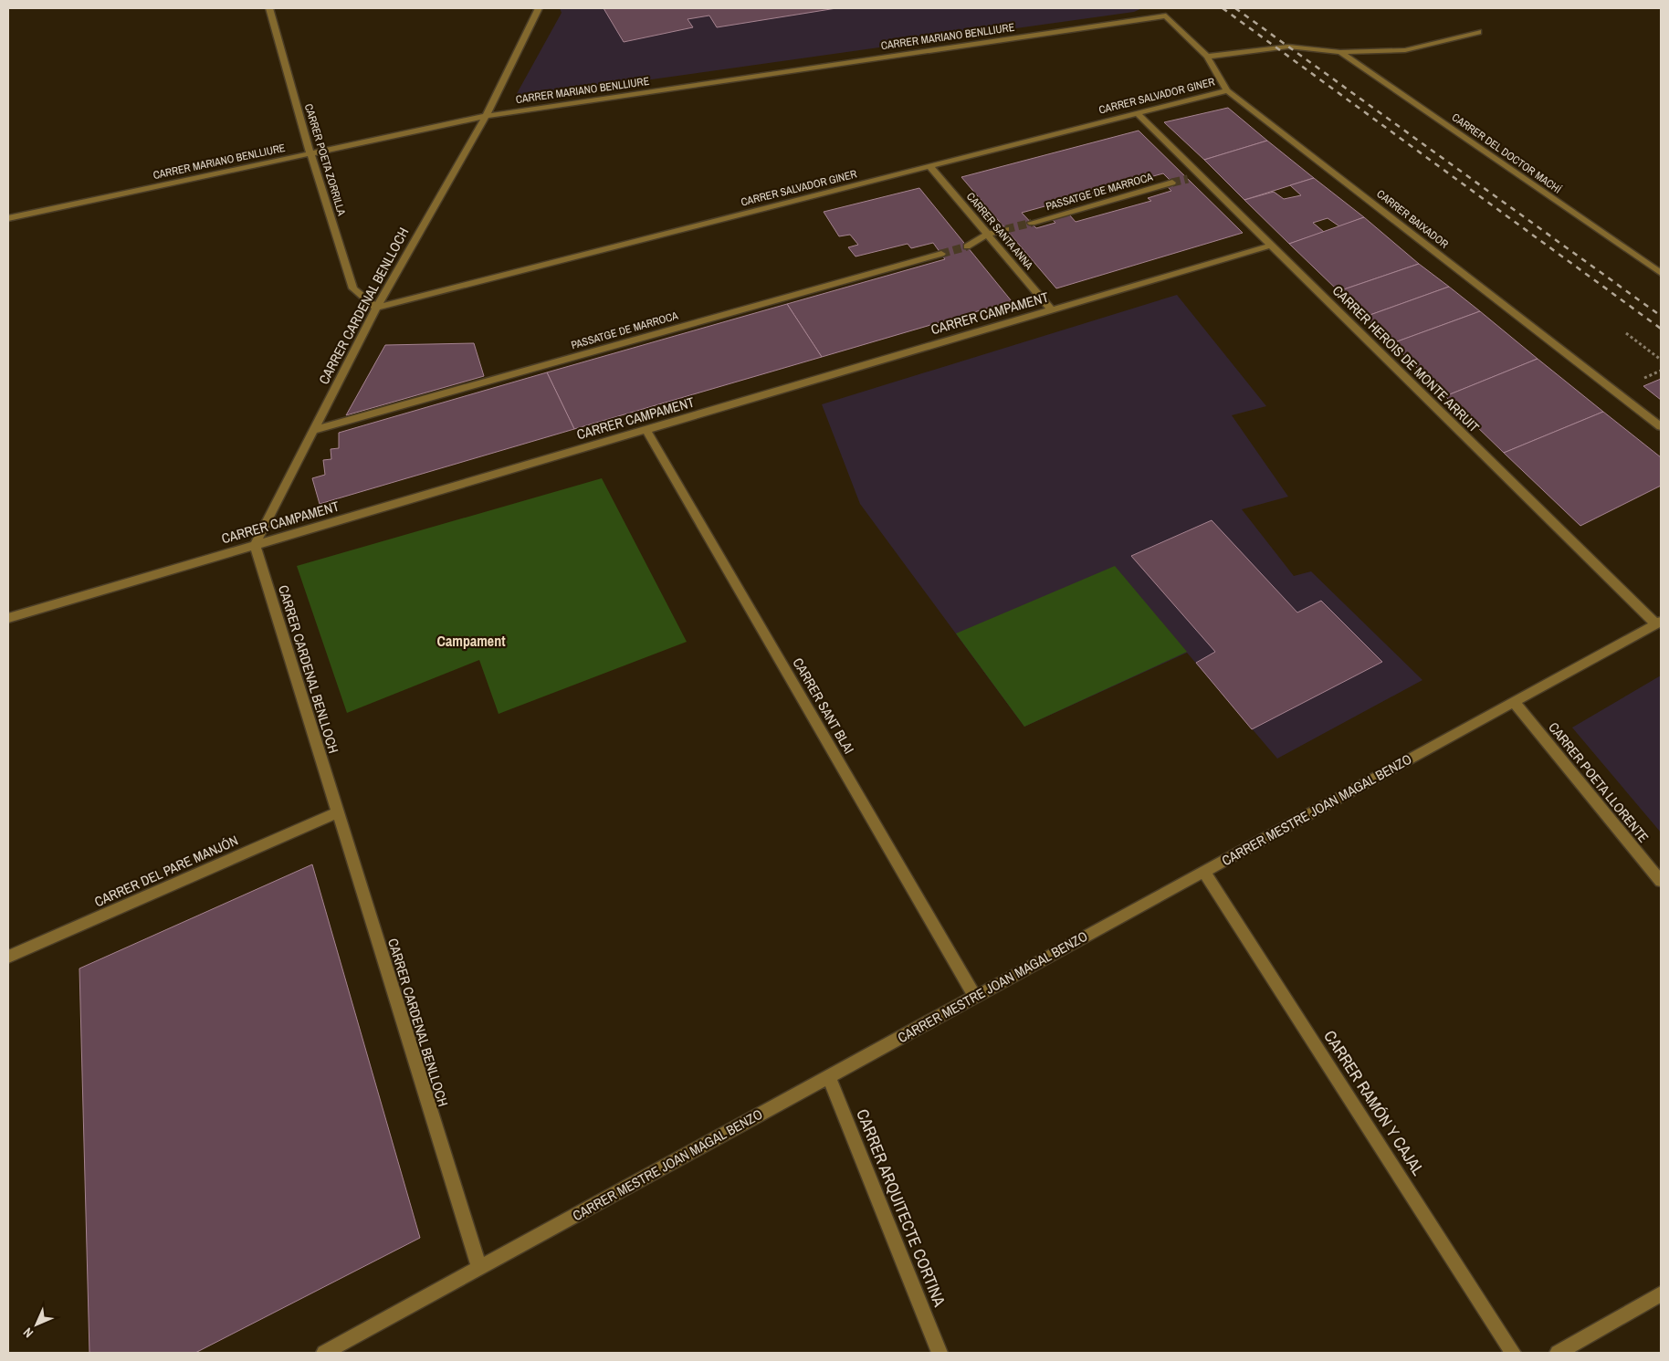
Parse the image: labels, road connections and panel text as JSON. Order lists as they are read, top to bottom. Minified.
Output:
{"streets":{"street":["CARRER MARIANO BENLLIURE","CARRER SALVADOR GINER","CARRER DEL DOCTOR MACHÍ","CARRER POETA ZORRILLA","PASSATGE DE MARROCA","CARRER BAIXADOR","CARRER SANTA ANNA","CARRER CARDENAL BENLLOCH","CARRER CAMPAMENT","CARRER HEROIS DE MONTE ARRUIT","CARRER SANT BLAI","CARRER POETA LLORENTE","CARRER MESTRE JOAN MAGAL BENZO","CARRER DEL PARE MANJÓN","CARRER RAMÓN Y CAJAL","CARRER ARQUITECTE CORTINA"]},"crossings":[["CARRER MARIANO BENLLIURE","CARRER POETA ZORRILLA"],["CARRER MARIANO BENLLIURE","CARRER BAIXADOR"],["CARRER MARIANO BENLLIURE","CARRER CARDENAL BENLLOCH"],["CARRER SALVADOR GINER","CARRER POETA ZORRILLA"],["CARRER SALVADOR GINER","CARRER BAIXADOR"],["CARRER SALVADOR GINER","CARRER SANTA ANNA"],["CARRER SALVADOR GINER","CARRER CARDENAL BENLLOCH"],["CARRER SALVADOR GINER","CARRER HEROIS DE MONTE ARRUIT"],["CARRER DEL DOCTOR MACHÍ","CARRER BAIXADOR"],["CARRER POETA ZORRILLA","CARRER CARDENAL BENLLOCH"],["PASSATGE DE MARROCA","CARRER CARDENAL BENLLOCH"],["CARRER SANTA ANNA","CARRER CAMPAMENT"],["CARRER CARDENAL BENLLOCH","CARRER CAMPAMENT"],["CARRER CARDENAL BENLLOCH","CARRER MESTRE JOAN MAGAL BENZO"],["CARRER CARDENAL BENLLOCH","CARRER DEL PARE MANJÓN"],["CARRER CAMPAMENT","CARRER HEROIS DE MONTE ARRUIT"],["CARRER CAMPAMENT","CARRER SANT BLAI"],["CARRER HEROIS DE MONTE ARRUIT","CARRER MESTRE JOAN MAGAL BENZO"],["CARRER SANT BLAI","CARRER MESTRE JOAN MAGAL BENZO"],["CARRER POETA LLORENTE","CARRER MESTRE JOAN MAGAL BENZO"],["CARRER MESTRE JOAN MAGAL BENZO","CARRER RAMÓN Y CAJAL"],["CARRER MESTRE JOAN MAGAL BENZO","CARRER ARQUITECTE CORTINA"]],"districts":["Campament"],"north":"bottom left"}
